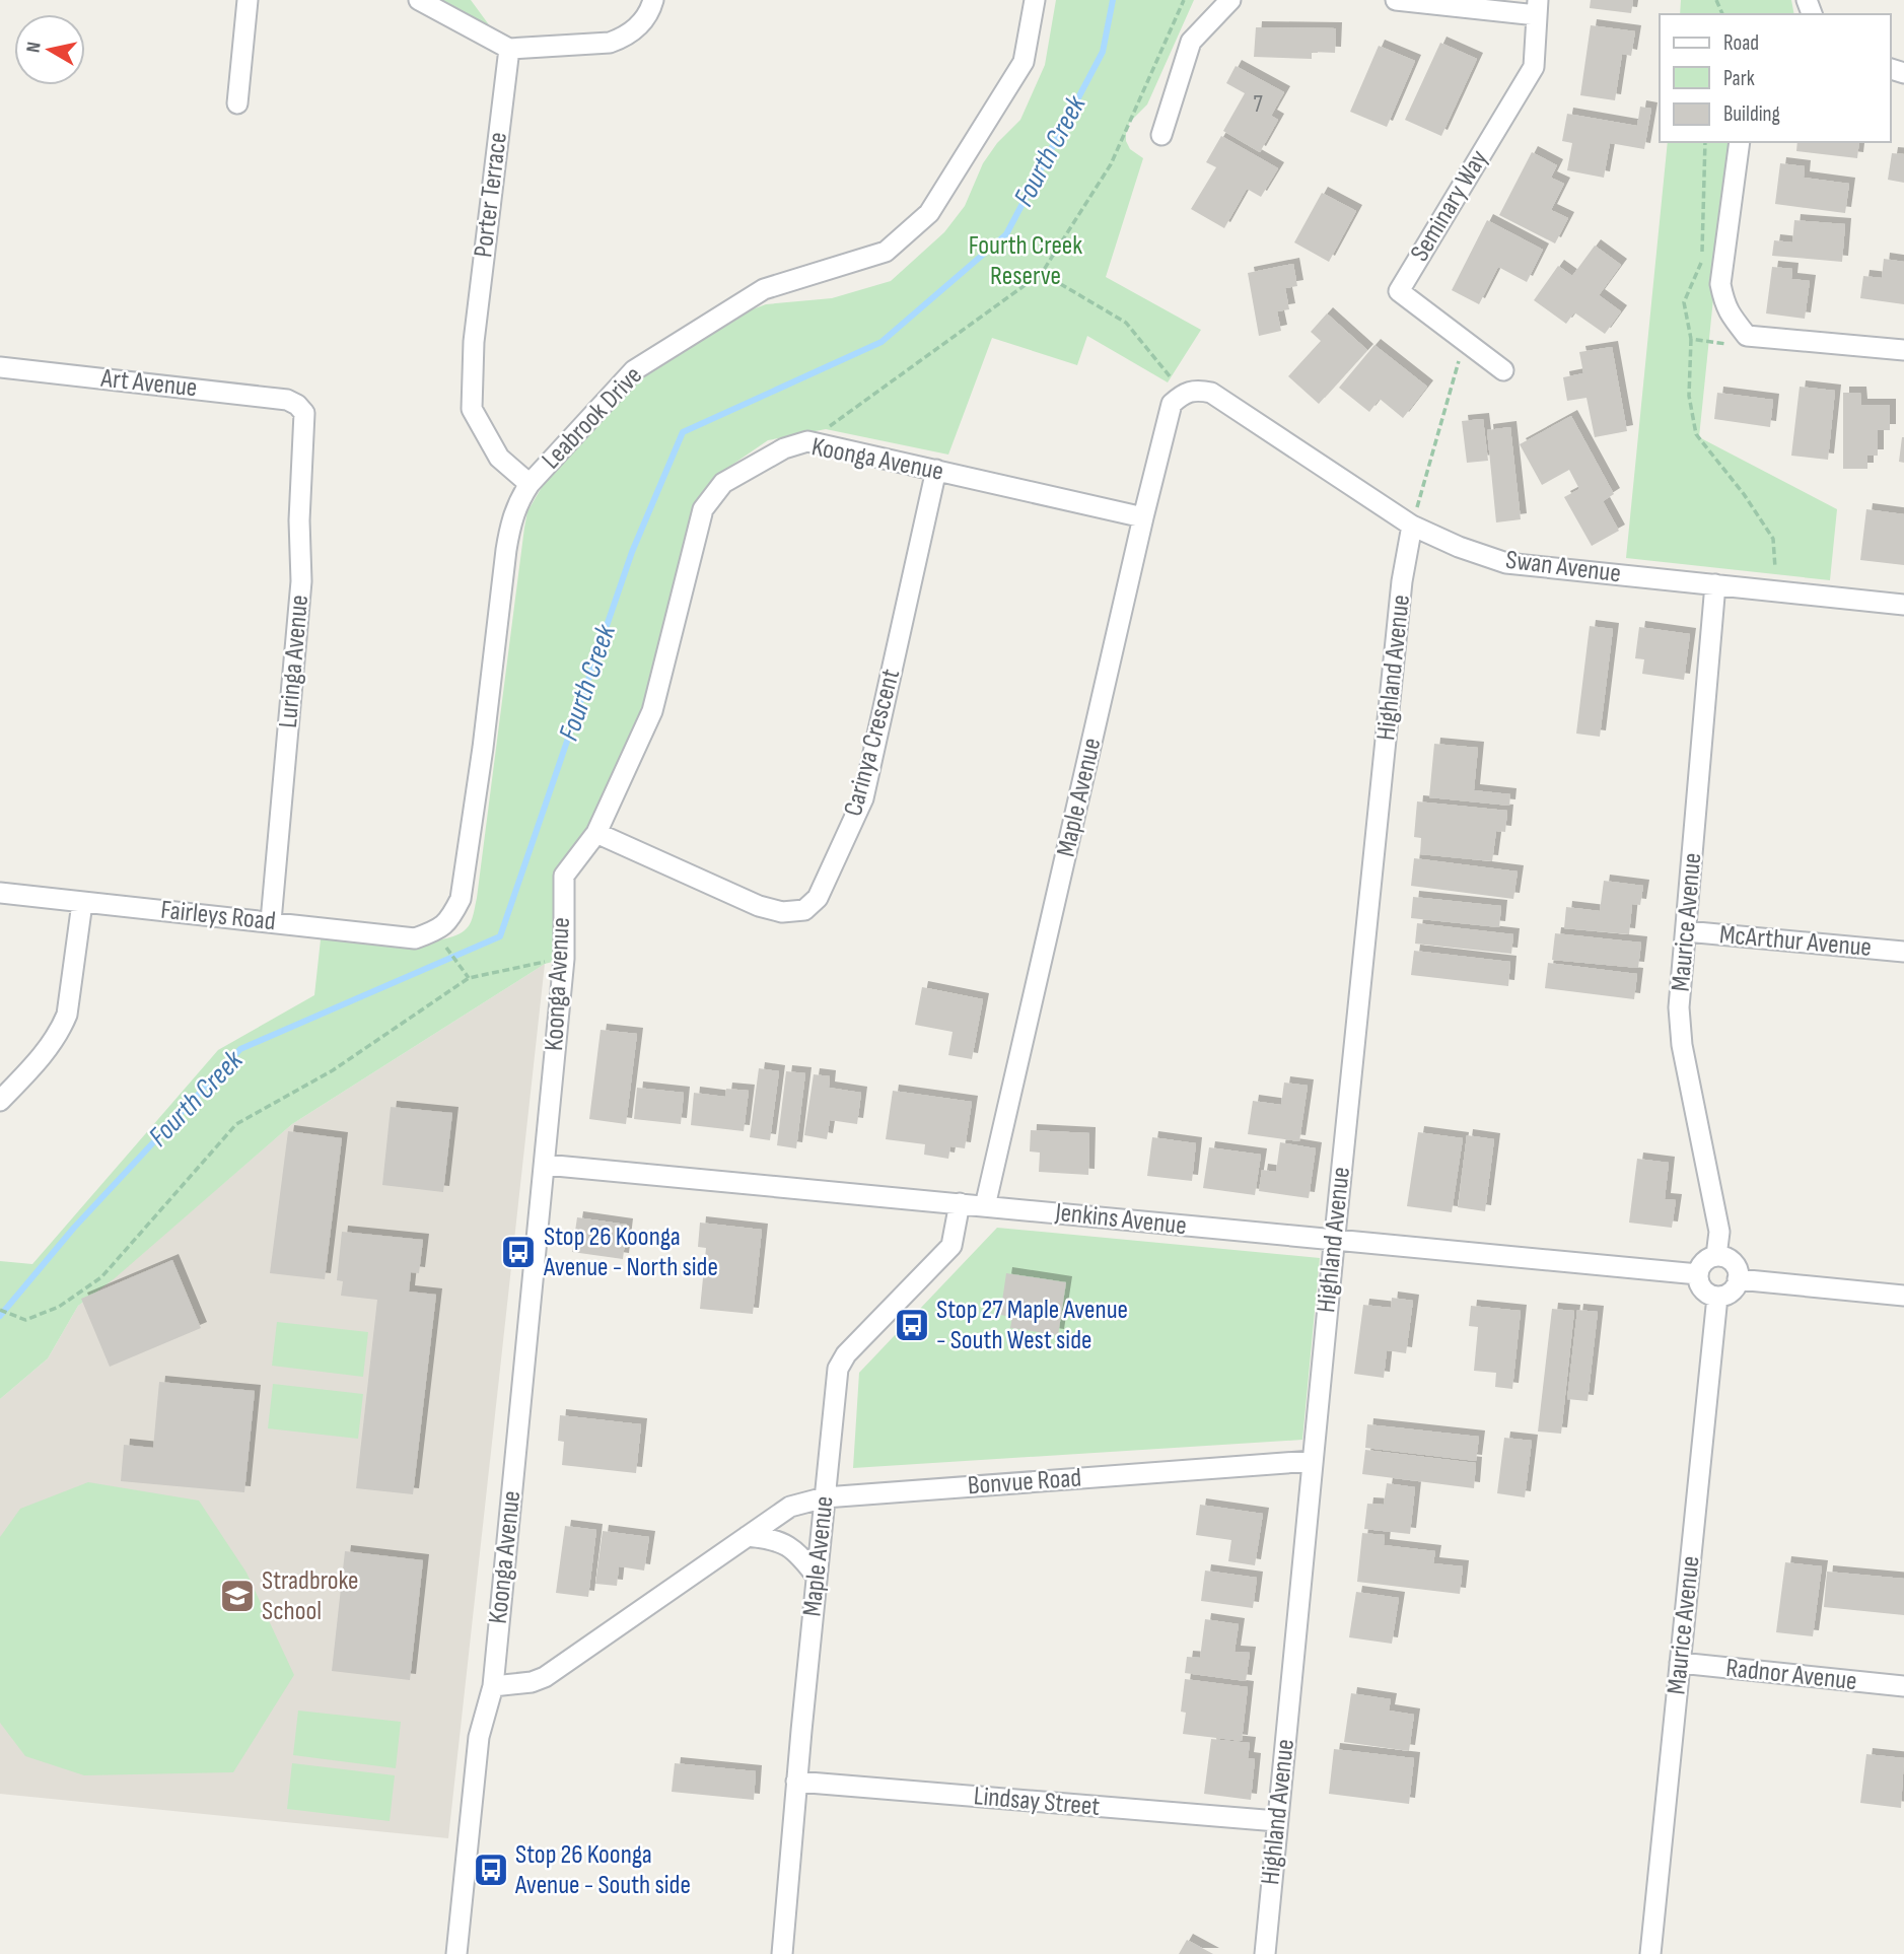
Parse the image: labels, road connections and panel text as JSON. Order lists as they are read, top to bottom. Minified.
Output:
{"streets":{"street":["Porter Terrace","Seminary Way","Art Avenue","Leabrook Drive","Koonga Avenue","Swan Avenue","Luringa Avenue","Highland Avenue","Carinya Crescent","Maple Avenue","Fairleys Road","Maurice Avenue","McArthur Avenue","Jenkins Avenue","Bonvue Road","Radnor Avenue","Lindsay Street"]},"crossings":[["Porter Terrace","Leabrook Drive"],["Art Avenue","Luringa Avenue"],["Leabrook Drive","Fairleys Road"],["Koonga Avenue","Carinya Crescent"],["Koonga Avenue","Maple Avenue"],["Koonga Avenue","Jenkins Avenue"],["Koonga Avenue","Bonvue Road"],["Swan Avenue","Highland Avenue"],["Swan Avenue","Maple Avenue"],["Swan Avenue","Maurice Avenue"],["Luringa Avenue","Fairleys Road"],["Highland Avenue","Jenkins Avenue"],["Highland Avenue","Bonvue Road"],["Highland Avenue","Lindsay Street"],["Maple Avenue","Jenkins Avenue"],["Maple Avenue","Bonvue Road"],["Maple Avenue","Lindsay Street"],["Maurice Avenue","McArthur Avenue"],["Maurice Avenue","Jenkins Avenue"],["Maurice Avenue","Radnor Avenue"]],"water":["Fourth Creek"],"parks":["Fourth Creek Reserve"],"places":{"bus stop":["Stop 26 Koonga Avenue - North side","Stop 27 Maple Avenue - South West side","Stop 26 Koonga Avenue - South side"],"school or university":["Stradbroke School"]},"house_numbers":["7"],"legend":["Road","Park","Building"],"north":"left"}
